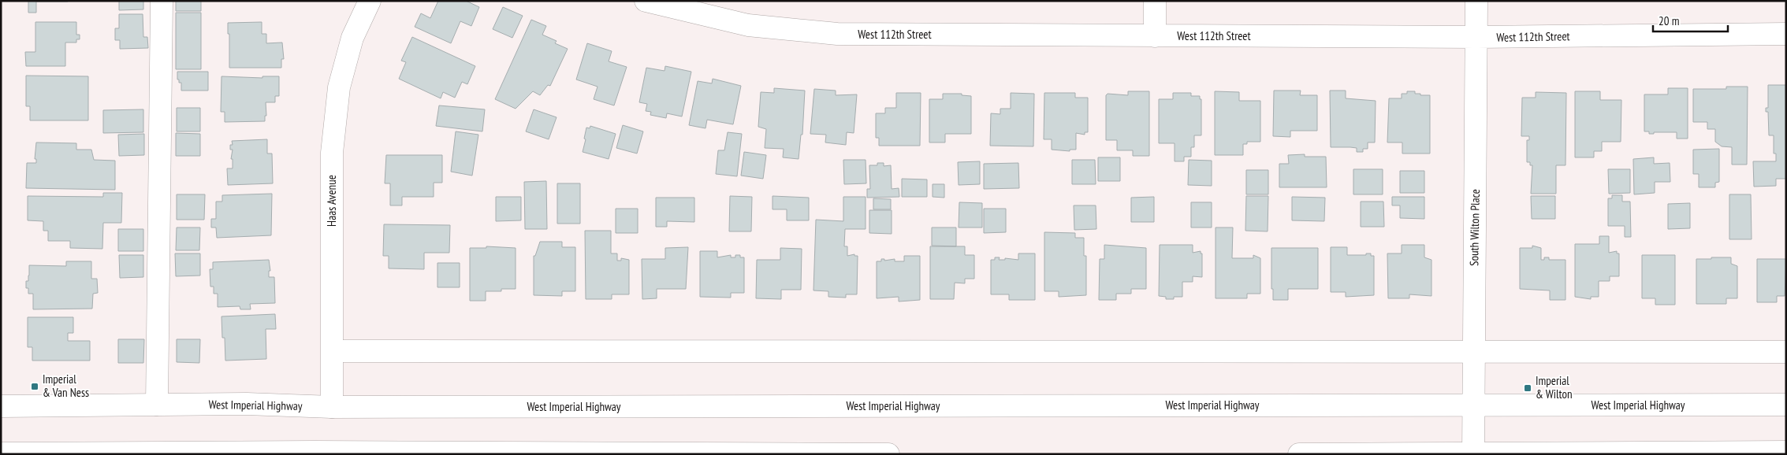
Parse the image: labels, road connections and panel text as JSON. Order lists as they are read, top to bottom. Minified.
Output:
{"streets":{"main road":["West 112th Street","Haas Avenue","South Wilton Place","West Imperial Highway"]},"crossings":[["West 112th Street","South Wilton Place"],["Haas Avenue","West Imperial Highway"],["South Wilton Place","West Imperial Highway"]],"places":{"transit":["Imperial & Van Ness","Imperial & Wilton"]},"scale_bar":"20 m"}
